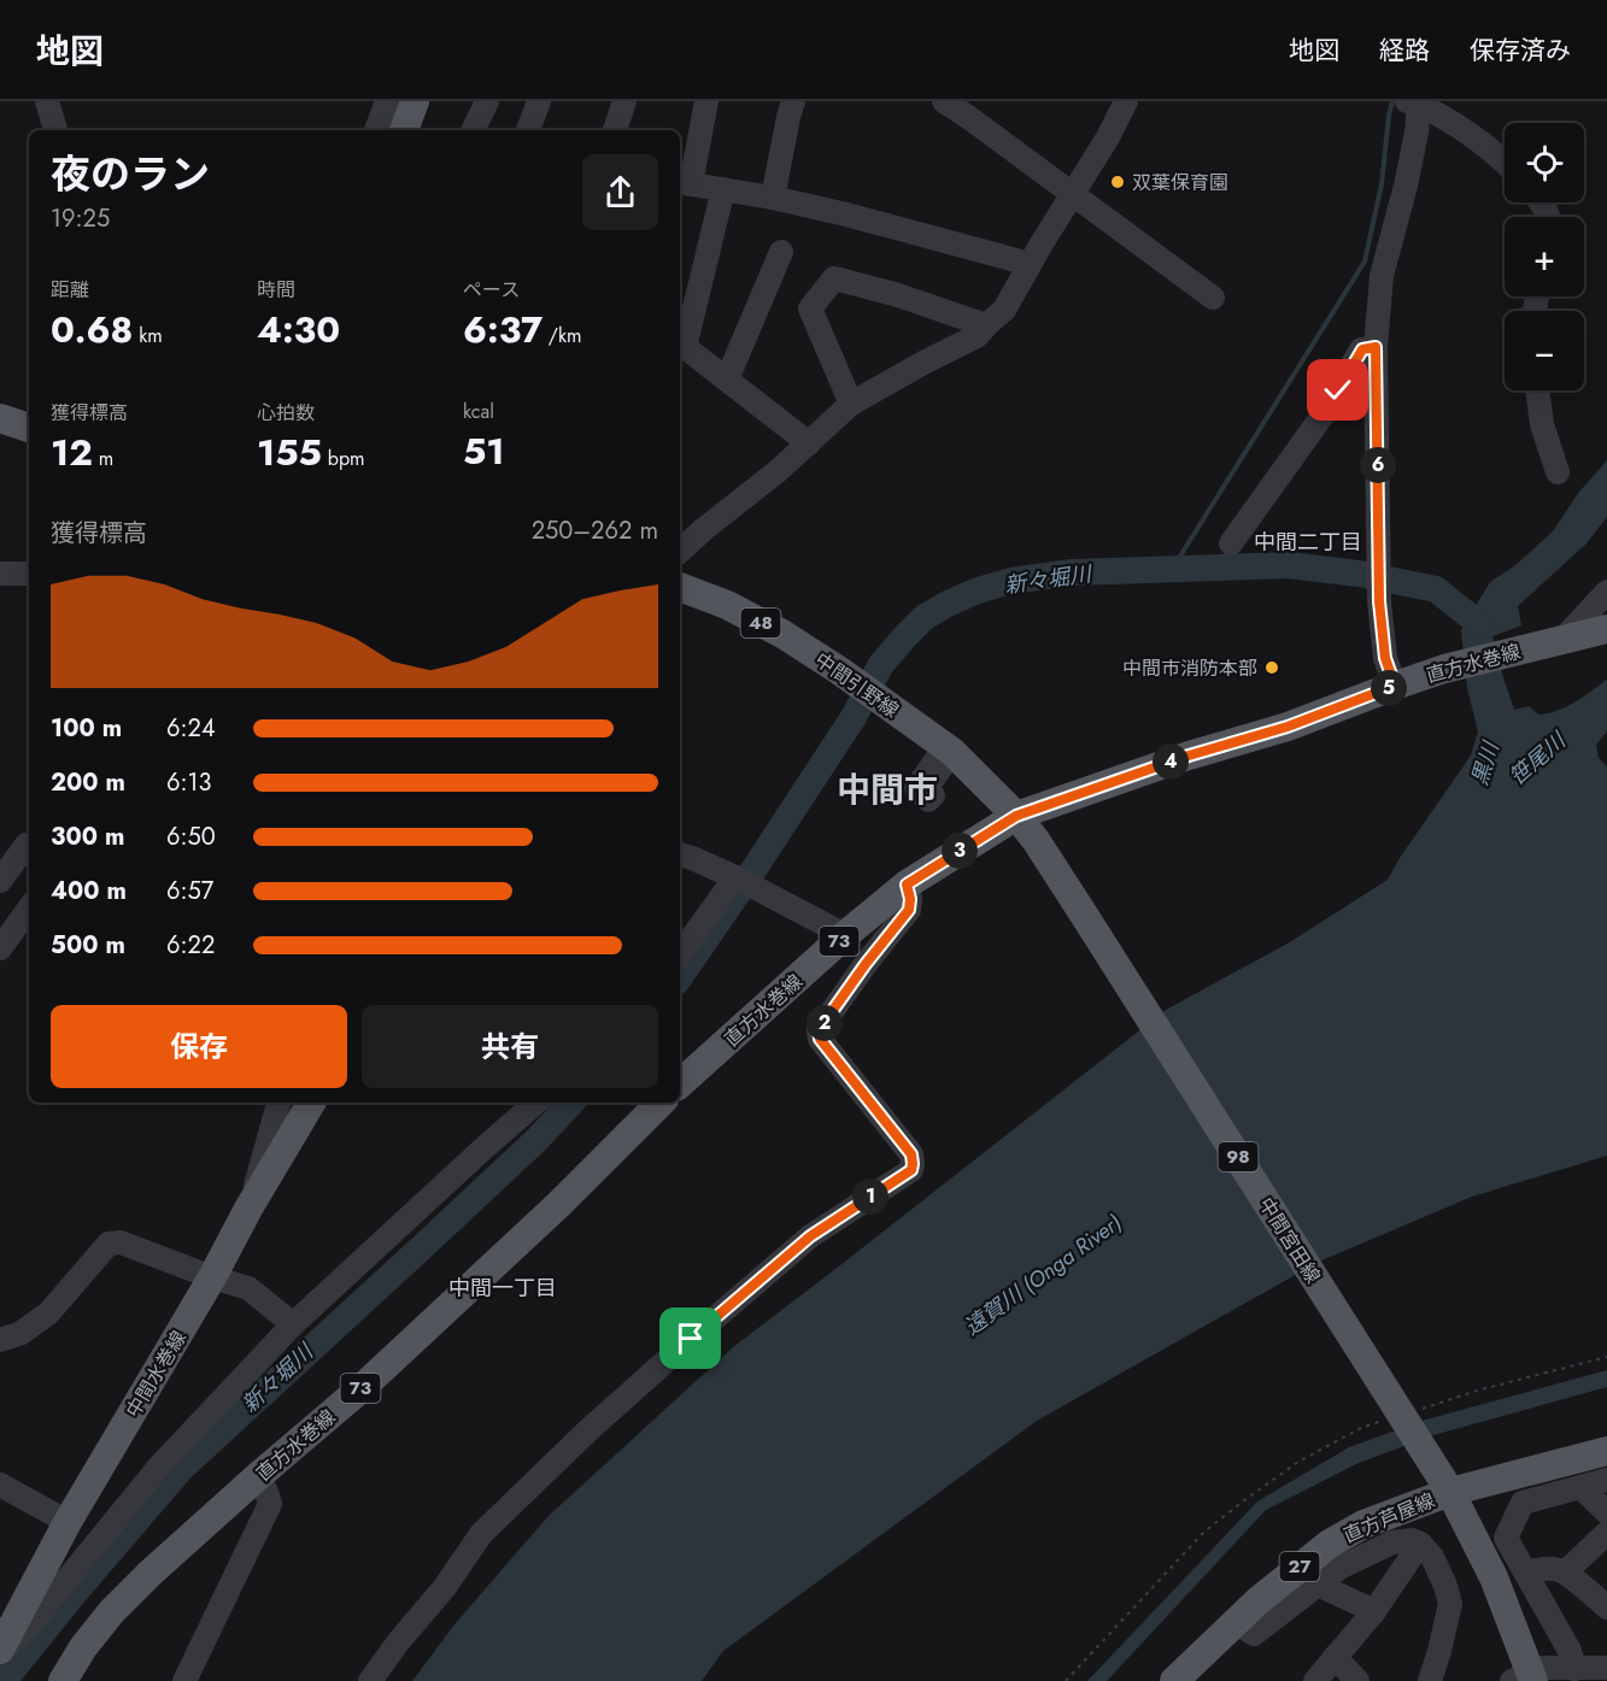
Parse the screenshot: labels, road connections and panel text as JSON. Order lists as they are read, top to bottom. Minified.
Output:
{"streets":{"main road":["48","直方水巻線","中間引野線","73","98","中間宮田線","中間水巻線","直方芦屋線","27"]},"crossings":[["直方水巻線","中間引野線"],["直方水巻線","中間宮田線"],["中間引野線","中間宮田線"],["中間宮田線","直方芦屋線"]],"districts":["中間二丁目","中間市","中間一丁目"],"water":["新々堀川","笹尾川","黒川","遠賀川 (Onga River)"],"places":["双葉保育園","中間市消防本部"],"page":{"header":"地図","nav":["地図","経路","保存済み"],"map_buttons":["+","−"],"heading":["夜のラン","19:25"],"stats":[["距離","0.68 km"],["時間","4:30"],["ペース","6:37 /km"],["獲得標高","12 m"],["心拍数","155 bpm"],["kcal","51"]],"pins":["6","5","4","3","2","1"],"chart":["獲得標高","250–262 m"],"list":[{"name":"100 m","note":"6:24"},{"name":"200 m","note":"6:13"},{"name":"300 m","note":"6:50"},{"name":"400 m","note":"6:57"},{"name":"500 m","note":"6:22"}],"buttons":["保存","共有"]}}
